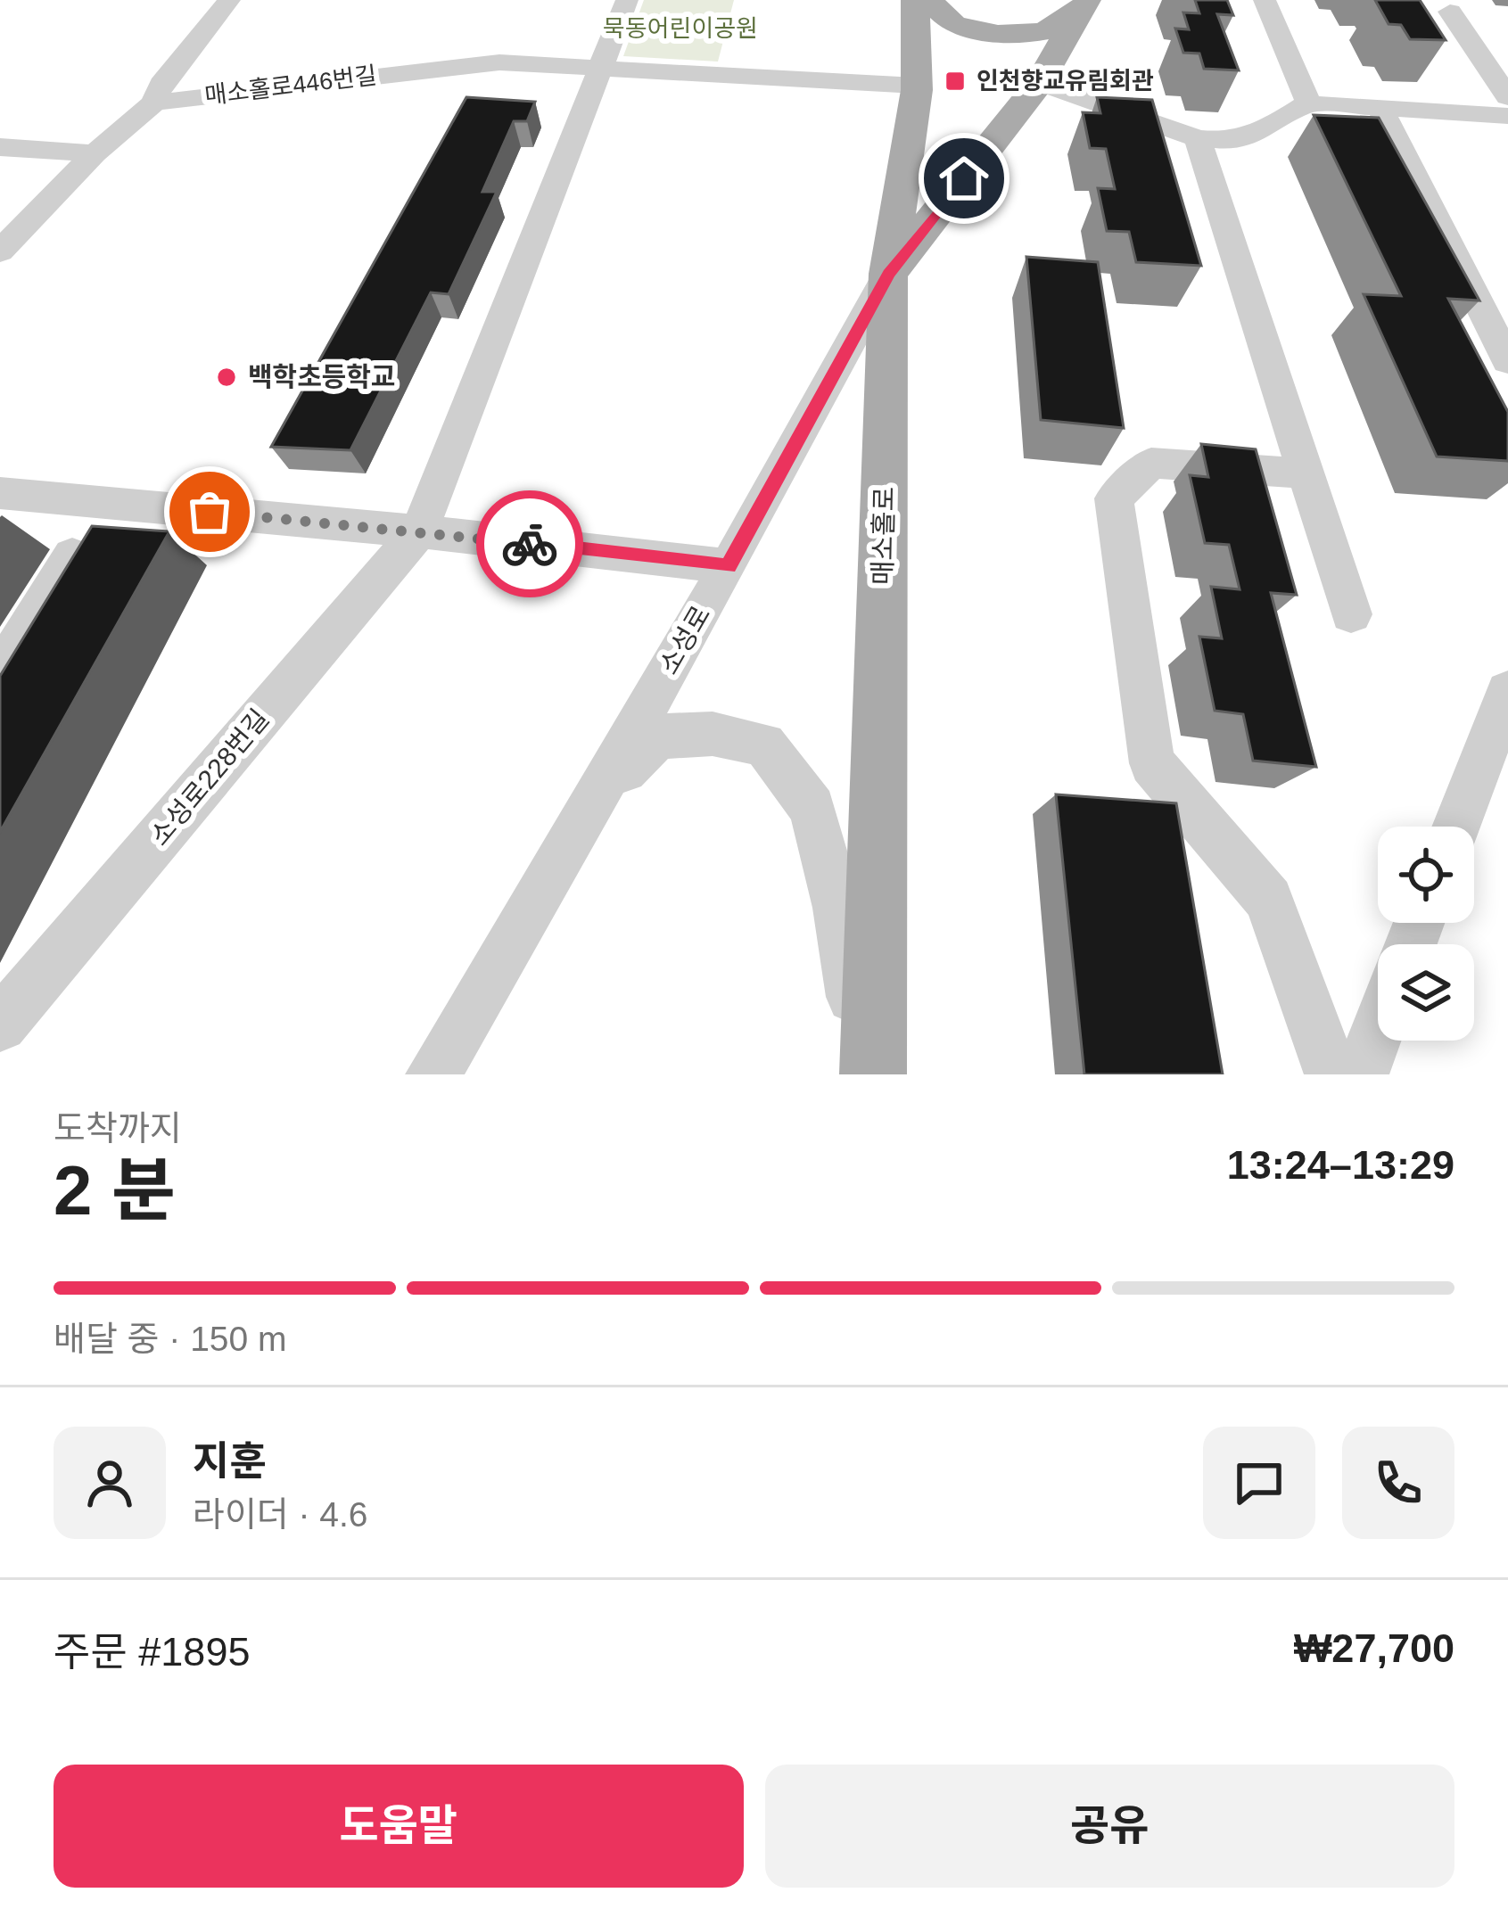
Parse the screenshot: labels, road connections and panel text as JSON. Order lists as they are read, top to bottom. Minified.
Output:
{"streets":{"main road":["매소홀로","소성로"],"street":["매소홀로446번길","소성로228번길"]},"crossings":[["매소홀로446번길","매소홀로"],["매소홀로","소성로"]],"parks":["묵동어린이공원"],"places":{"transit":["인천향교유림회관"],"other":["백학초등학교"]},"page":{"heading":["2 분","도착까지","13:24–13:29"],"panel":["지훈","라이더 · 4.6","주문 #1895","₩27,700"],"bar":"배달 중 · 150 m","buttons":["도움말","공유"]}}
